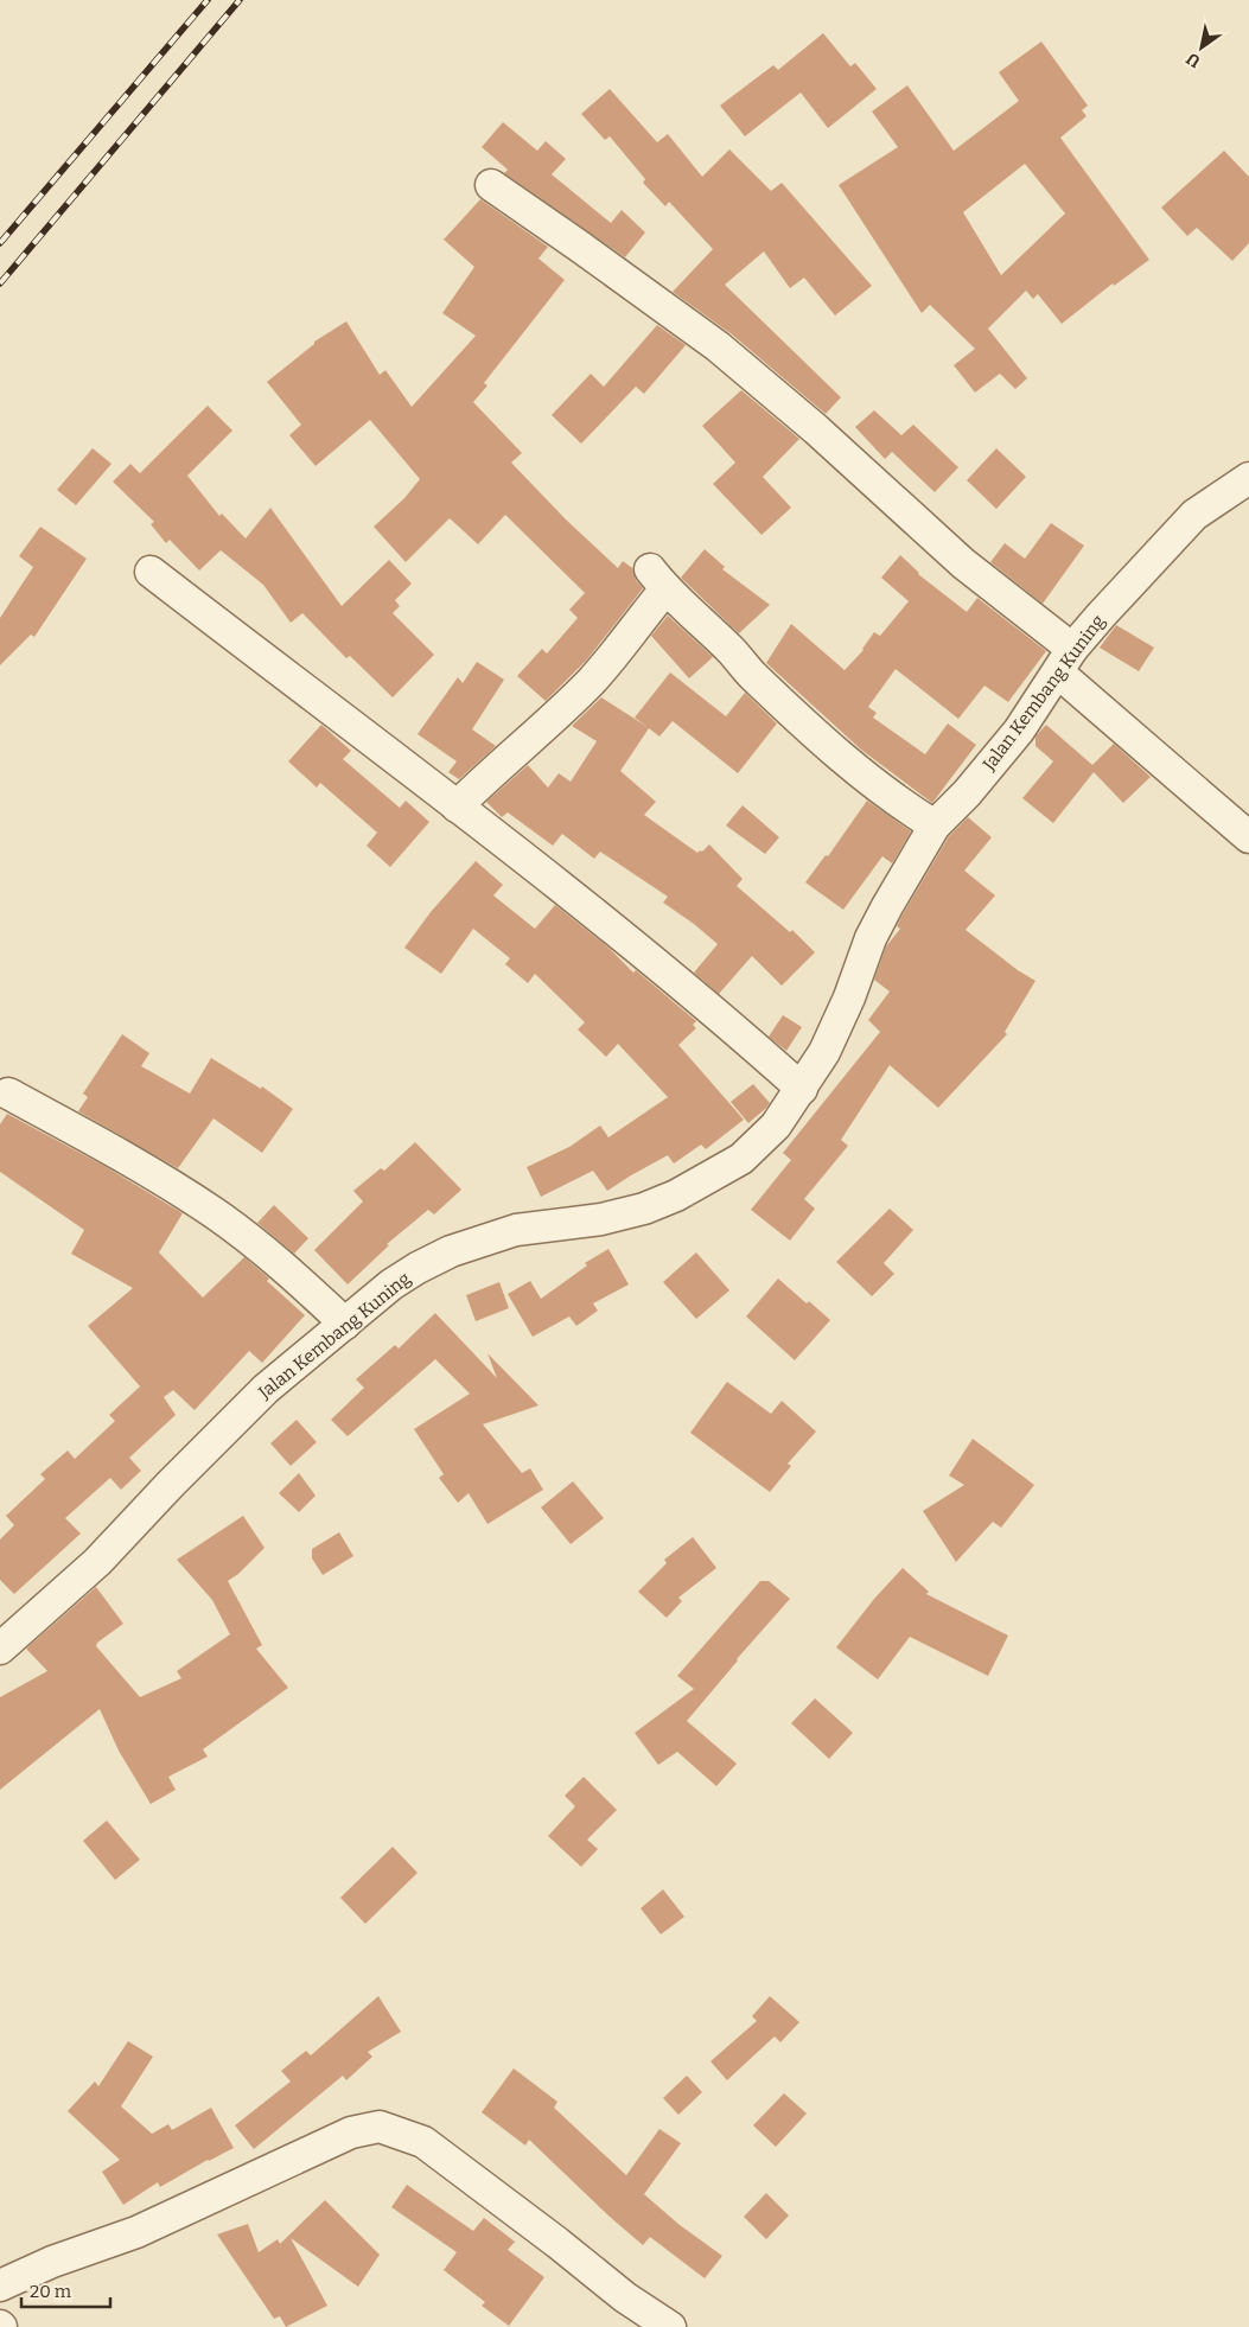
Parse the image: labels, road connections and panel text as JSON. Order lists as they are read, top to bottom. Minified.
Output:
{"streets":{"street":["Jalan Kembang Kuning"]},"scale_bar":"20 m","north":"bottom left"}
